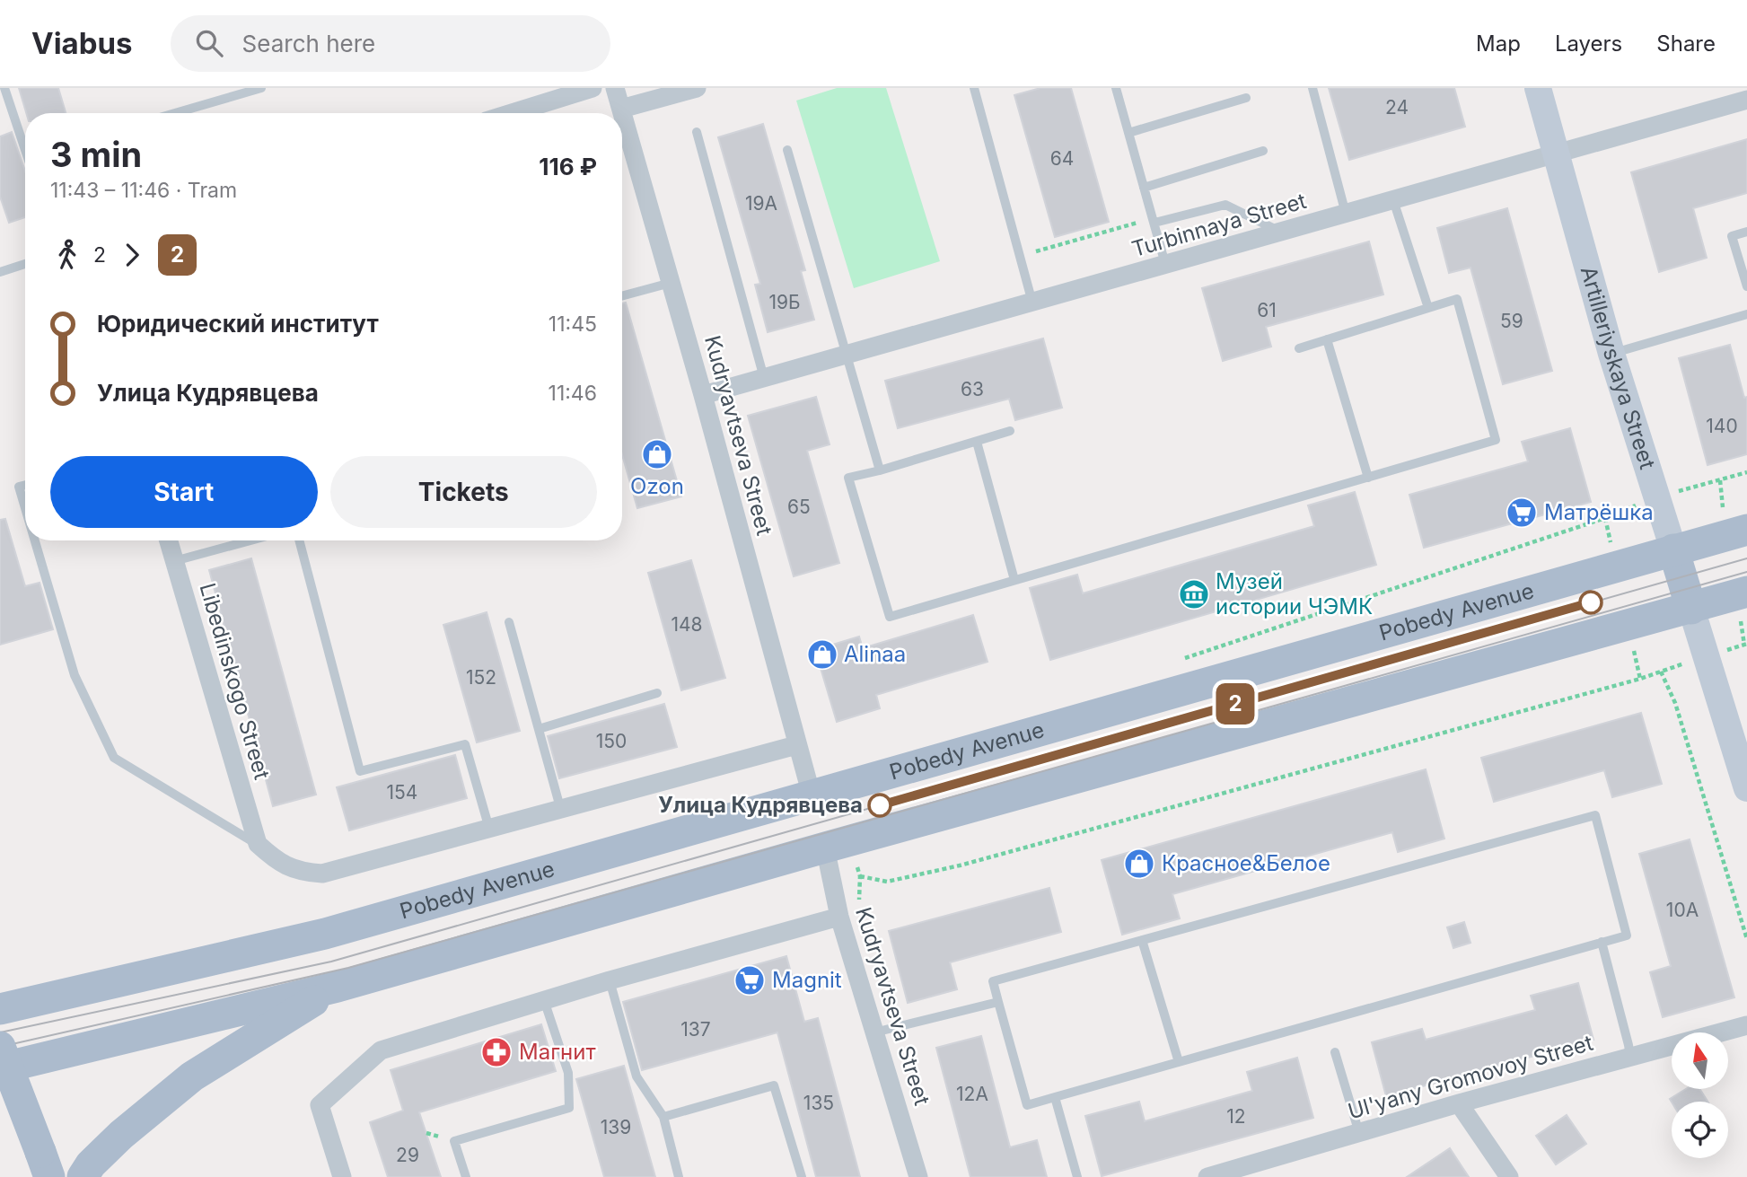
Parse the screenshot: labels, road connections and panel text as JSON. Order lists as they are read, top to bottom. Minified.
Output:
{"streets":{"main road":["Artilleriyskaya Street","Pobedy Avenue"],"street":["Turbinnaya Street","Kudryavtseva Street","Libedinskogo Street","Ul'yany Gromovoy Street"]},"crossings":[["Turbinnaya Street","Artilleriyskaya Street"],["Turbinnaya Street","Kudryavtseva Street"],["Artilleriyskaya Street","Pobedy Avenue"],["Kudryavtseva Street","Pobedy Avenue"]],"places":{"shop":["Ozon","Alinaa","Красное&Белое"],"supermarket":["Матрёшка","Magnit"],"museum":["Музей истории ЧЭМК"],"other":["Улица Кудрявцева"],"pharmacy":["Магнит"]},"lines":["tram line 2"],"house_numbers":["24","64","19А","19Б","61","59","63","140","65","148","152","150","154","10А","137","12А","135","12","139","29"],"north":"top","page":{"header":"Viabus","search":"Search here","nav":["Map","Layers","Share"],"on_map":"2","heading":["3 min","11:43 – 11:46 · Tram","116 ₽"],"legs":["2","2"],"list":[{"name":"Юридический институт","value":"11:45"},{"name":"Улица Кудрявцева","value":"11:46"}],"buttons":["Start","Tickets"]}}
